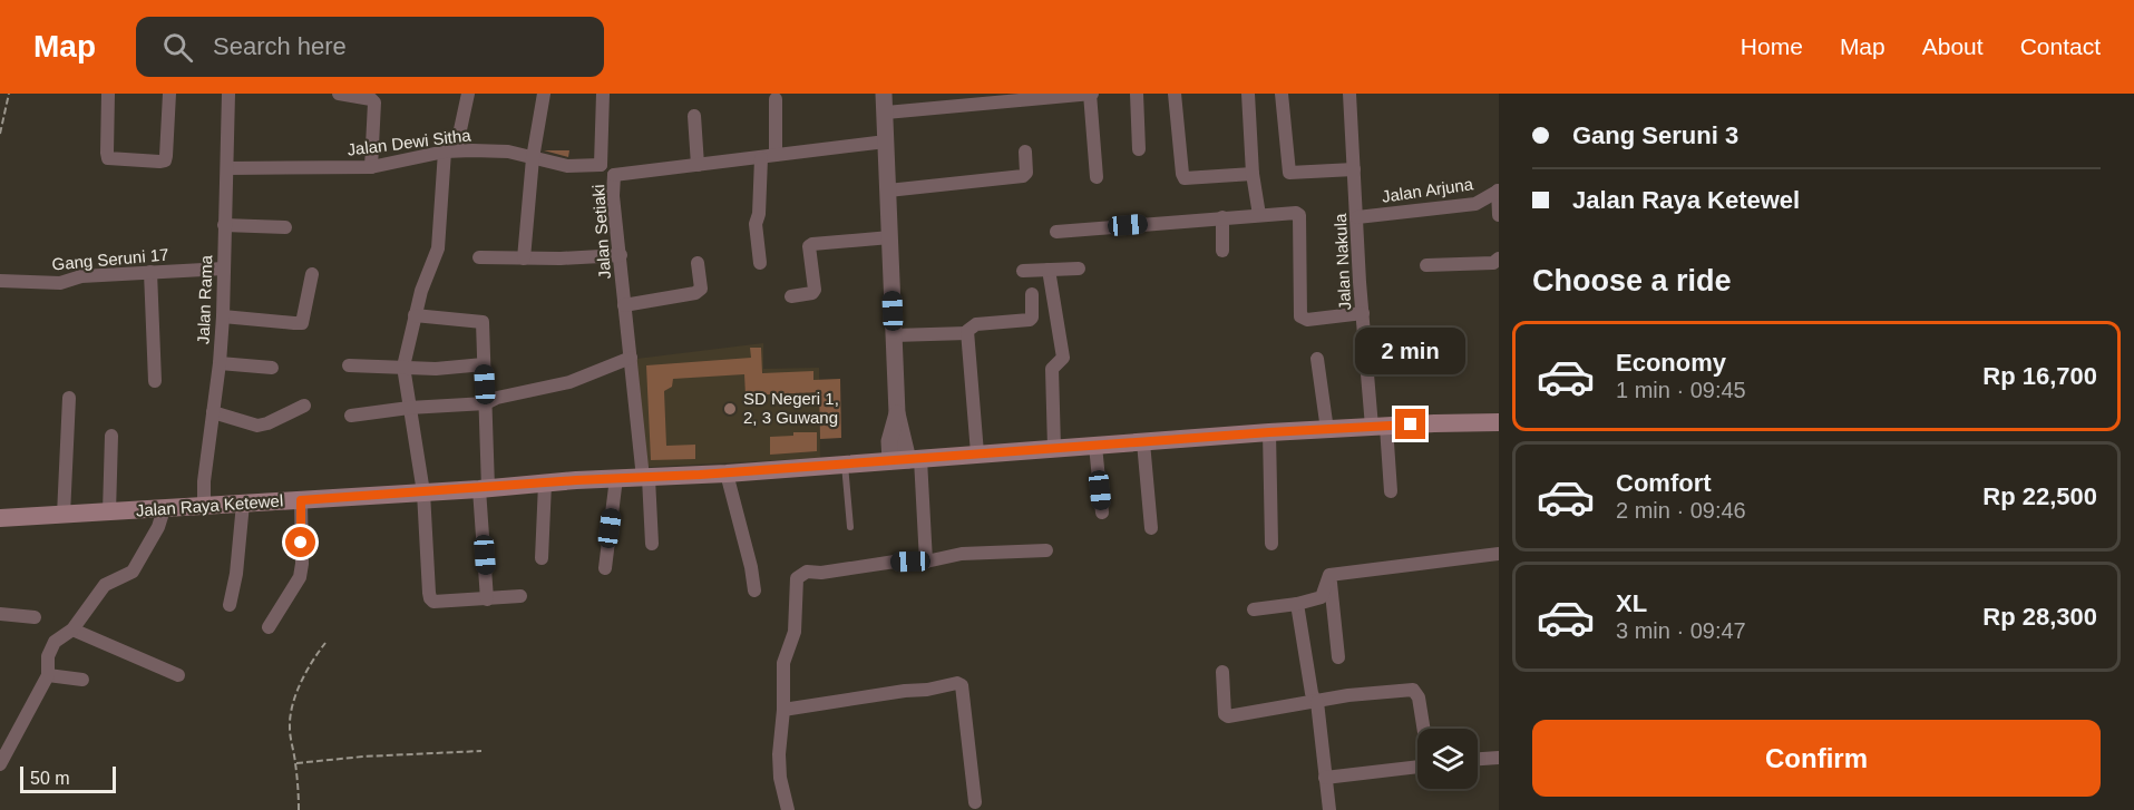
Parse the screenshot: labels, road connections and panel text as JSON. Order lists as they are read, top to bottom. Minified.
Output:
{"streets":{"main road":["Jalan Raya Ketewel"],"street":["Jalan Dewi Sitha","Jalan Arjuna","Jalan Setiaki","Gang Seruni 17","Jalan Nakula","Jalan Rama"]},"crossings":[["Jalan Dewi Sitha","Jalan Rama"],["Jalan Arjuna","Jalan Nakula"],["Jalan Setiaki","Jalan Raya Ketewel"],["Gang Seruni 17","Jalan Rama"],["Jalan Nakula","Jalan Raya Ketewel"],["Jalan Rama","Jalan Raya Ketewel"]],"places":["SD Negeri 1, 2, 3 Guwang"],"scale_bar":"50 m","page":{"header":"Map","search":"Search here","nav":["Home","Map","About","Contact"],"banner":["Gang Seruni 3","Jalan Raya Ketewel"],"heading":"Choose a ride","list":[{"name":"Economy","note":"1 min · 09:45","value":"Rp 16,700"},{"name":"Comfort","note":"2 min · 09:46","value":"Rp 22,500"},{"name":"XL","note":"3 min · 09:47","value":"Rp 28,300"}],"bubble":"2 min","buttons":"Confirm","scale":"50 m"}}
